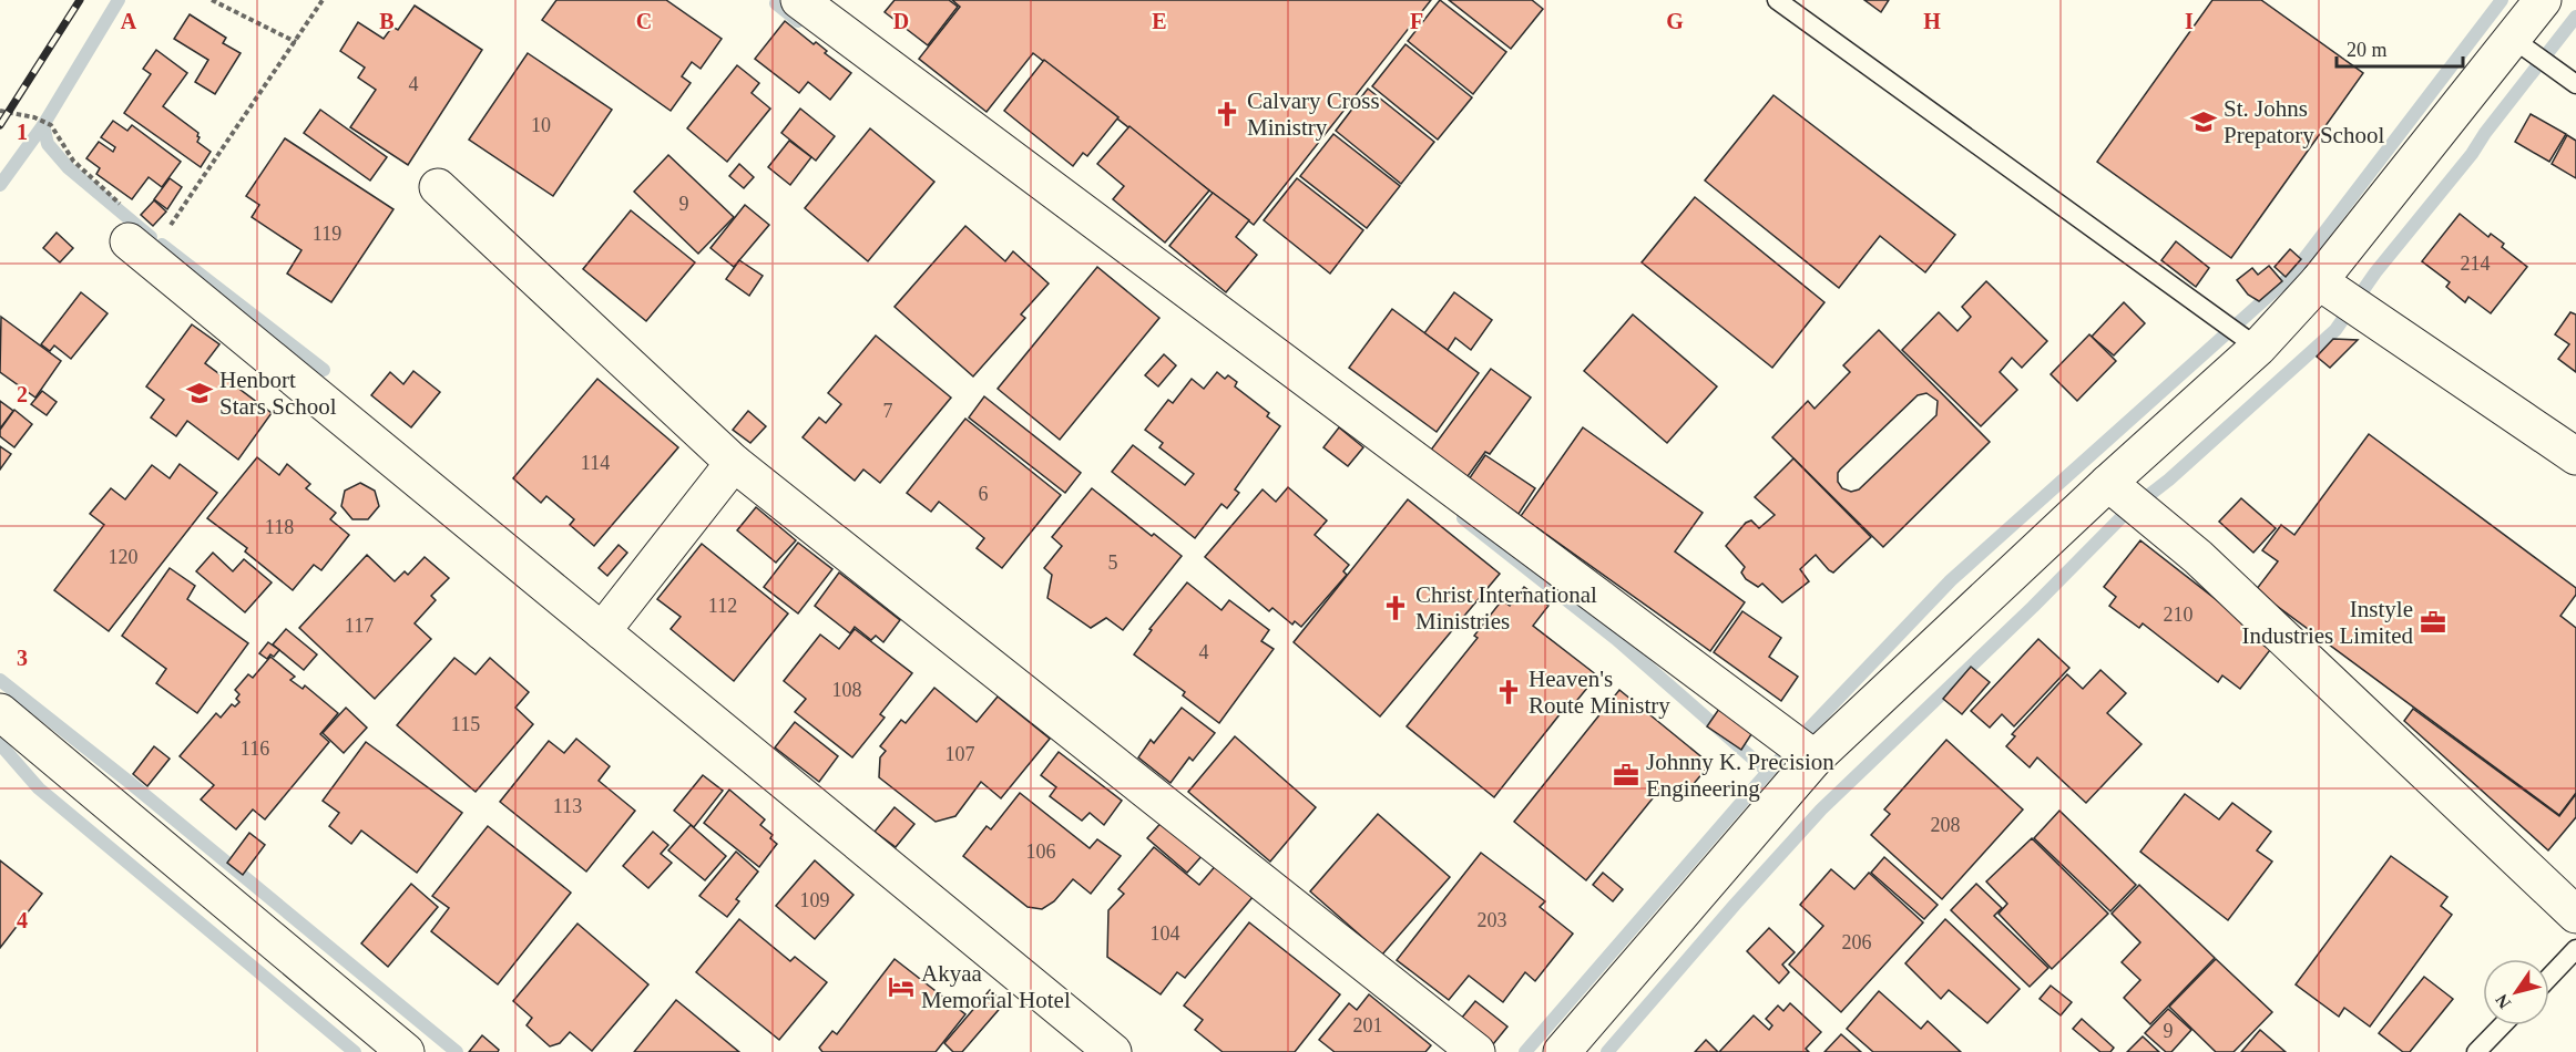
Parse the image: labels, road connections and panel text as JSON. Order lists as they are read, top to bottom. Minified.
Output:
{"places":{"church":["Calvary Cross Ministry","Christ International Ministries","Heaven's Route Ministry"],"school or university":["St. Johns Prepatory School","Henbort Stars School"],"office":["Instyle Industries Limited","Johnny K. Precision Engineering"],"hotel":["Akyaa Memorial Hotel"]},"house_numbers":["4","10","9","119","214","7","114","6","118","120","5","112","210","117","4","108","115","116","107","113","208","106","109","203","104","206","201","9"],"scale_bar":"20 m","north":"bottom left","grid":{"columns":["A","B","C","D","E","F","G","H","I"],"rows":["1","2","3","4"]}}
